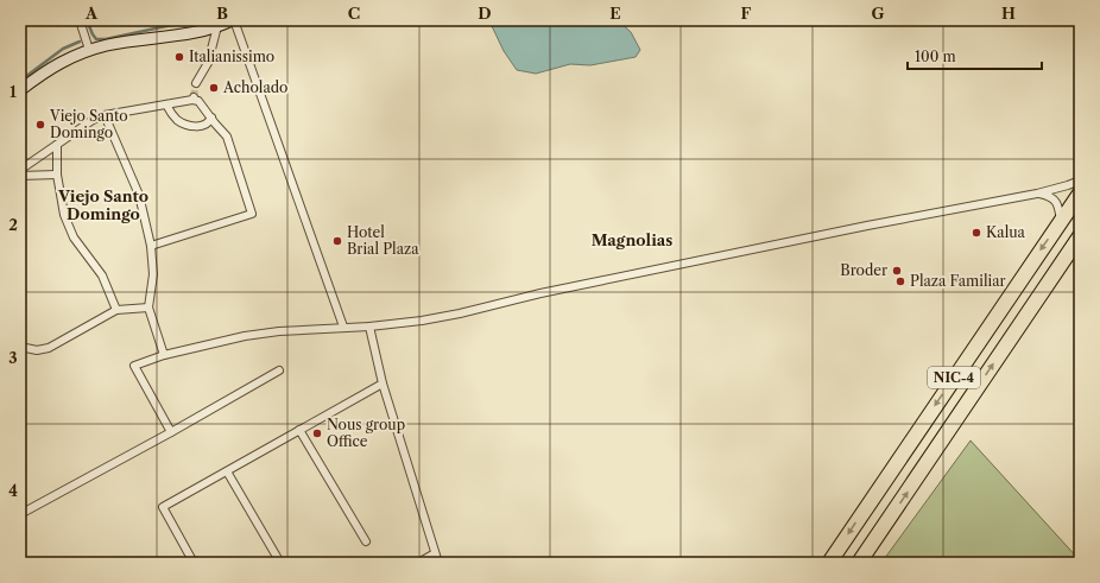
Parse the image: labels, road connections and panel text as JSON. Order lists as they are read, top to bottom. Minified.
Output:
{"streets":{"highway":["NIC-4"]},"districts":["Viejo Santo Domingo","Magnolias"],"places":["Italianissimo","Acholado","Viejo Santo Domingo","Kalua","Hotel Brial Plaza","Broder","Plaza Familiar","Nous group Office"],"scale_bar":"100 m","grid":{"columns":["A","B","C","D","E","F","G","H"],"rows":["1","2","3","4"]}}
